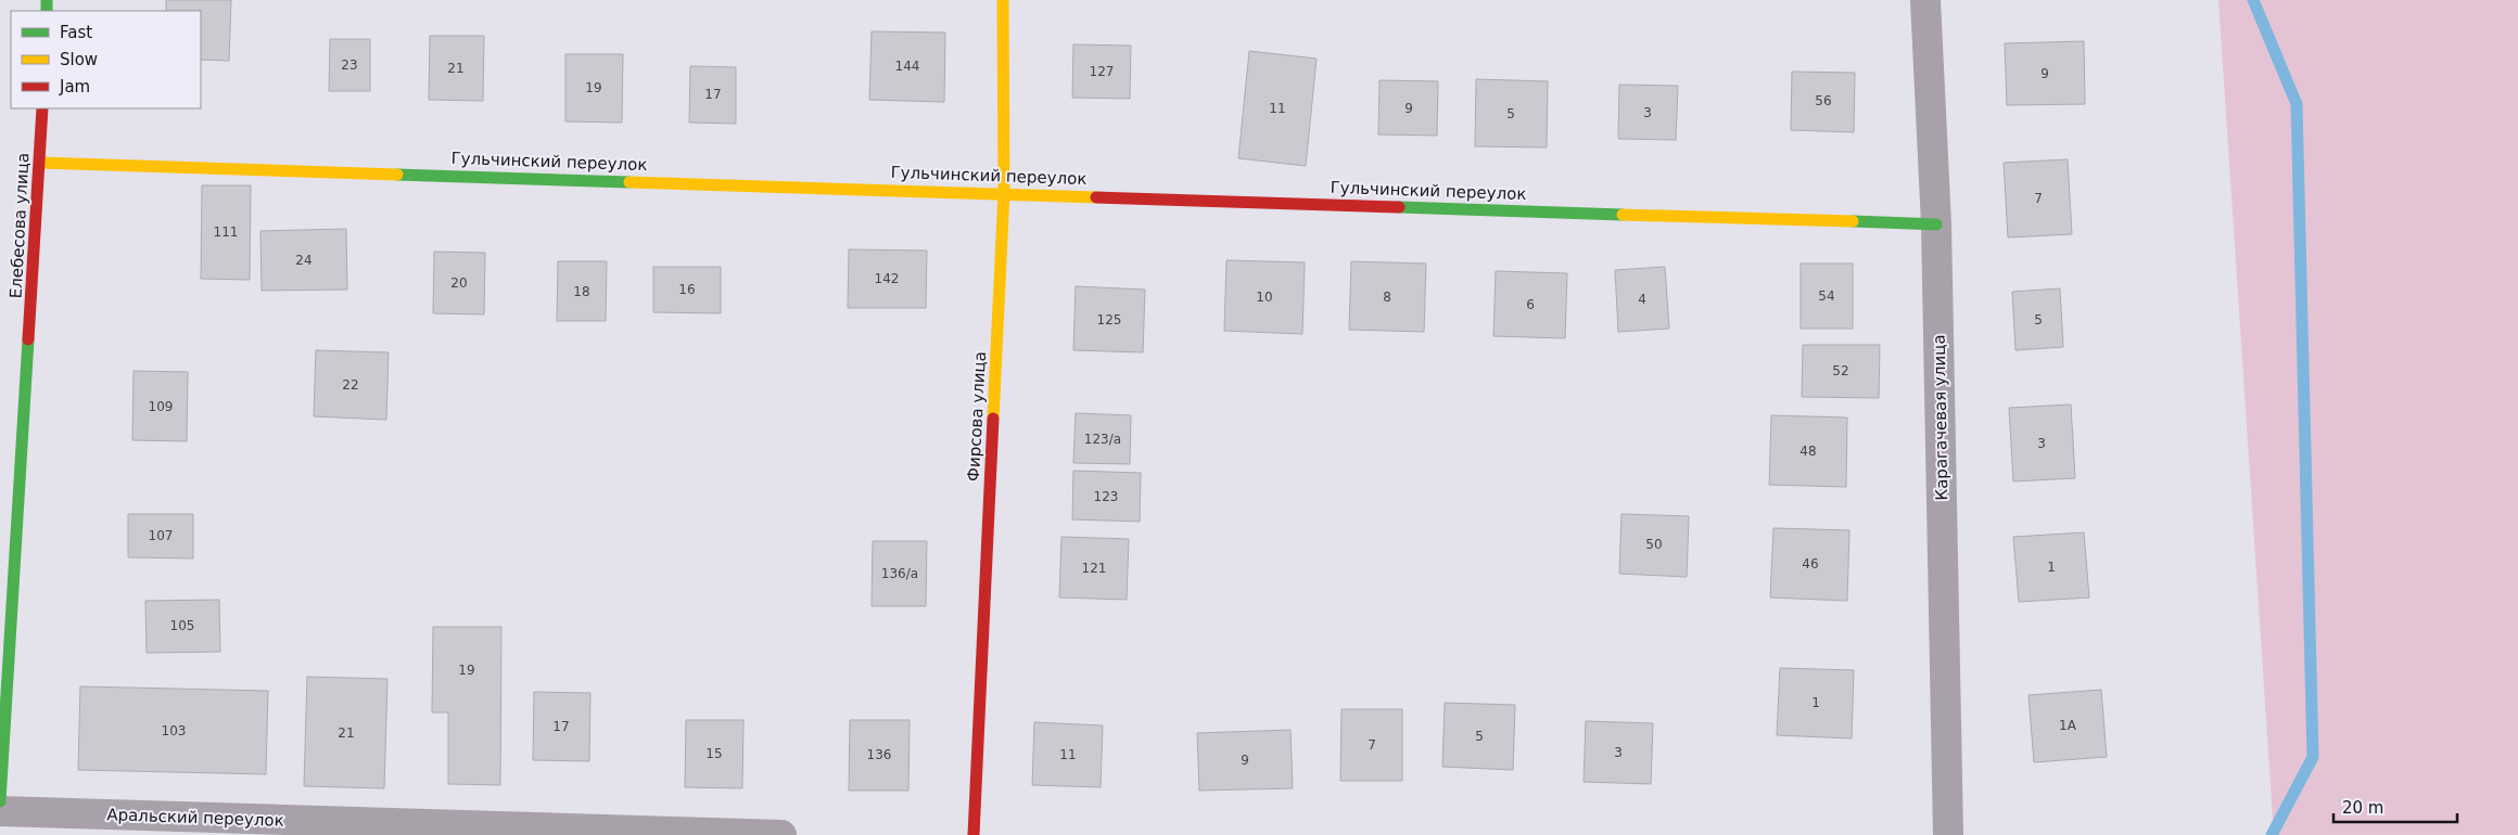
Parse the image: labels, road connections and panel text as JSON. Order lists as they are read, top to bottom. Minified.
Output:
{"streets":{"street":["Гульчинский переулок","Елебесова улица","Фирсова улица","Карагачевая улица","Аральский переулок"]},"crossings":[["Гульчинский переулок","Елебесова улица"],["Гульчинский переулок","Фирсова улица"],["Гульчинский переулок","Карагачевая улица"]],"house_numbers":["23","144","21","127","9","19","17","56","11","9","3","5","7","111","24","142","20","16","18","54","10","8","4","6","125","5","52","22","109","123/а","3","48","123","107","50","46","1","121","136/а","105","19","1","1А","17","103","21","5","7","3","15","136","11","9"],"legend":["Fast","Slow","Jam"],"scale_bar":"20 m"}
